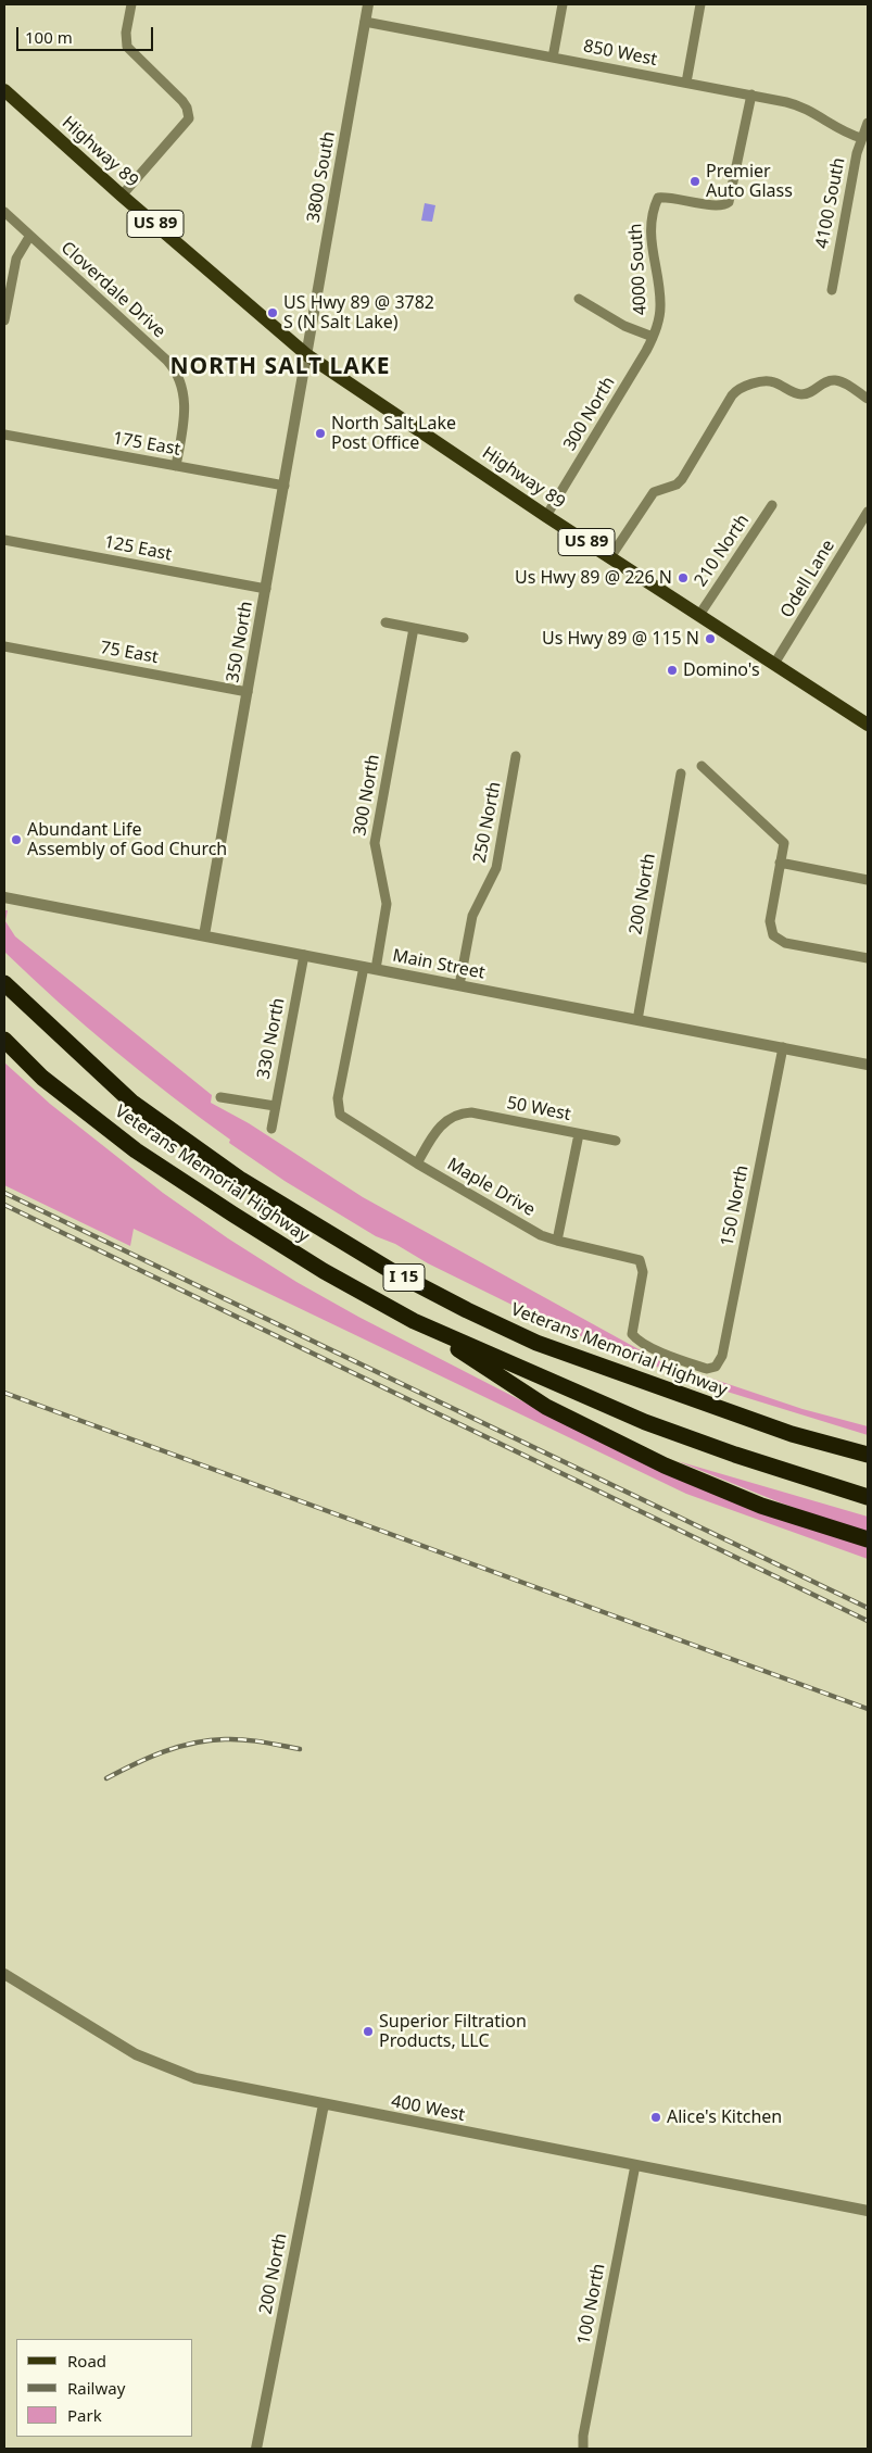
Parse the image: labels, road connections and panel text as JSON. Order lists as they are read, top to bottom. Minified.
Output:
{"streets":{"highway":["Veterans Memorial Highway","I 15"],"main road":["Highway 89","US 89"],"street":["850 West","3800 South","4100 South","4000 South","Cloverdale Drive","300 North","175 East","125 East","210 North","Odell Lane","350 North","75 East","250 North","200 North","Main Street","330 North","50 West","Maple Drive","150 North","400 West","100 North"]},"crossings":[["850 West","3800 South"],["850 West","4100 South"],["850 West","4000 South"],["Highway 89","3800 South"],["Highway 89","300 North"],["Highway 89","210 North"],["Highway 89","Odell Lane"],["Highway 89","350 North"],["3800 South","350 North"],["4000 South","300 North"],["Cloverdale Drive","175 East"],["300 North","Main Street"],["175 East","350 North"],["125 East","350 North"],["350 North","75 East"],["350 North","Main Street"],["250 North","Main Street"],["200 North","Main Street"],["200 North","400 West"],["Main Street","330 North"],["Main Street","Maple Drive"],["Main Street","150 North"],["50 West","Maple Drive"],["Maple Drive","150 North"],["400 West","100 North"]],"districts":["NORTH SALT LAKE"],"places":["Premier Auto Glass","US Hwy 89 @ 3782 S (N Salt Lake)","North Salt Lake Post Office","Us Hwy 89 @ 226 N","Us Hwy 89 @ 115 N","Domino's","Abundant Life Assembly of God Church","Superior Filtration Products, LLC","Alice's Kitchen"],"legend":["Road","Railway","Park"],"scale_bar":"100 m"}
